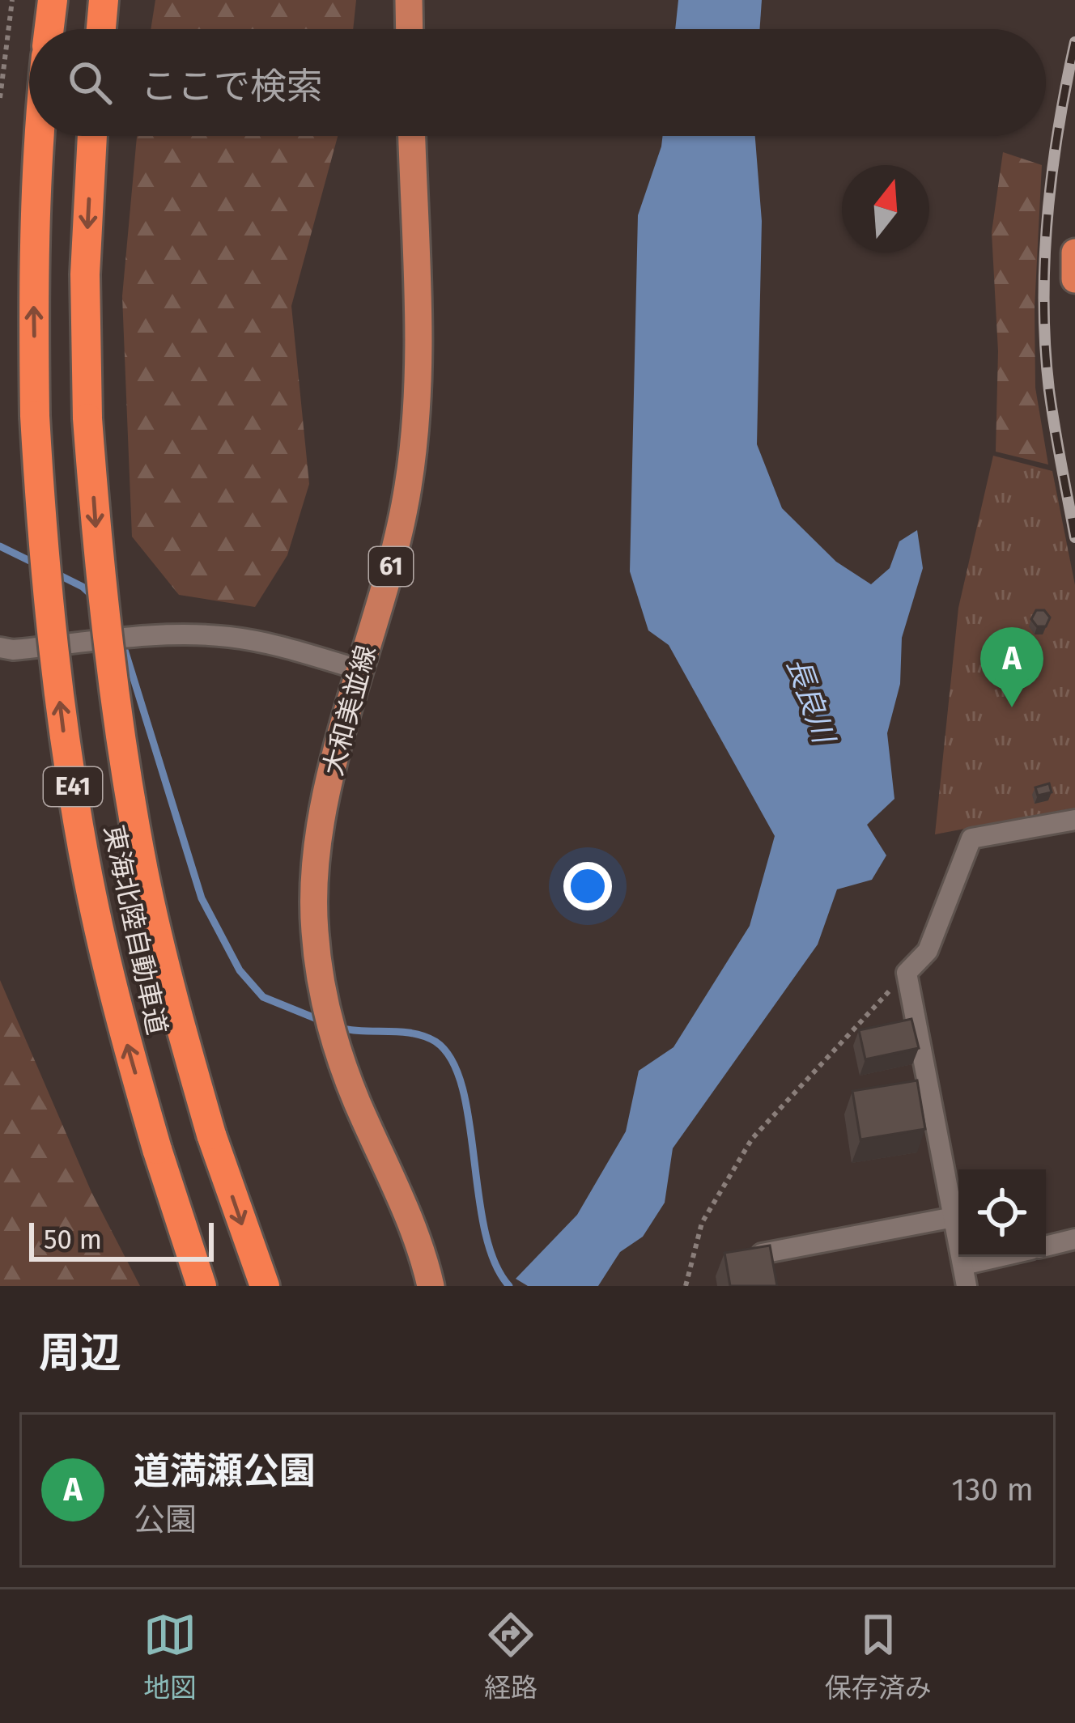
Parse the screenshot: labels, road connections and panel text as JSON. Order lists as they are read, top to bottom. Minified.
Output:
{"streets":{"highway":["E41","東海北陸自動車道"],"main road":["61","大和美並線"]},"water":["長良川"],"scale_bar":"50 m","north":"top","page":{"search":"ここで検索","pins":"A","scale":"50 m","heading":"周辺","list":[{"mark":"A","name":"道満瀬公園","note":"公園","value":"130 m"}],"nav":["地図","経路","保存済み"]}}
